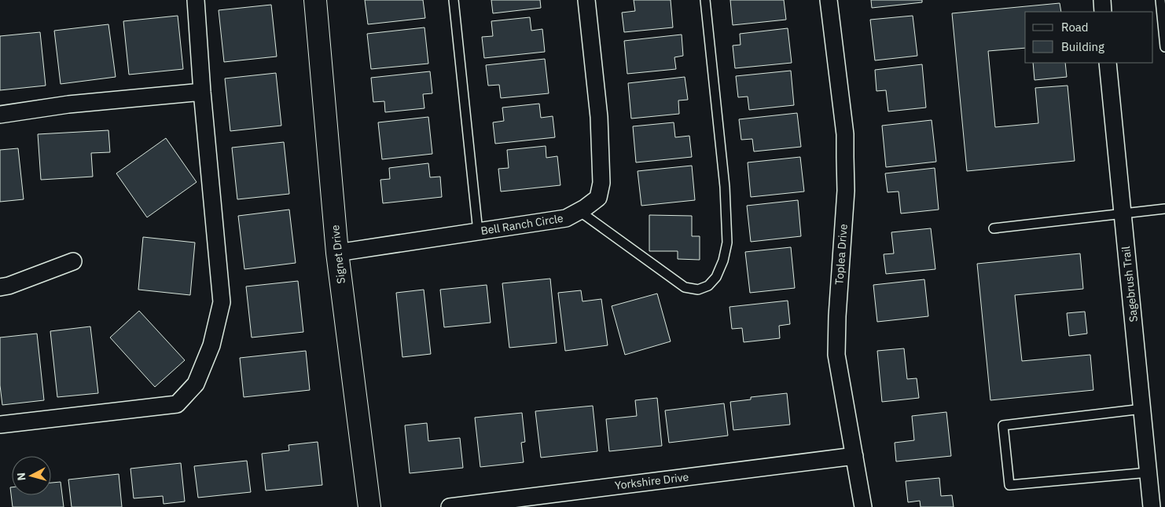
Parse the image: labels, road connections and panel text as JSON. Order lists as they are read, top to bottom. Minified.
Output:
{"streets":{"street":["Bell Ranch Circle","Signet Drive","Toplea Drive","Sagebrush Trail","Yorkshire Drive"]},"crossings":[["Bell Ranch Circle","Signet Drive"],["Toplea Drive","Yorkshire Drive"]],"legend":["Road","Building"],"north":"left"}
